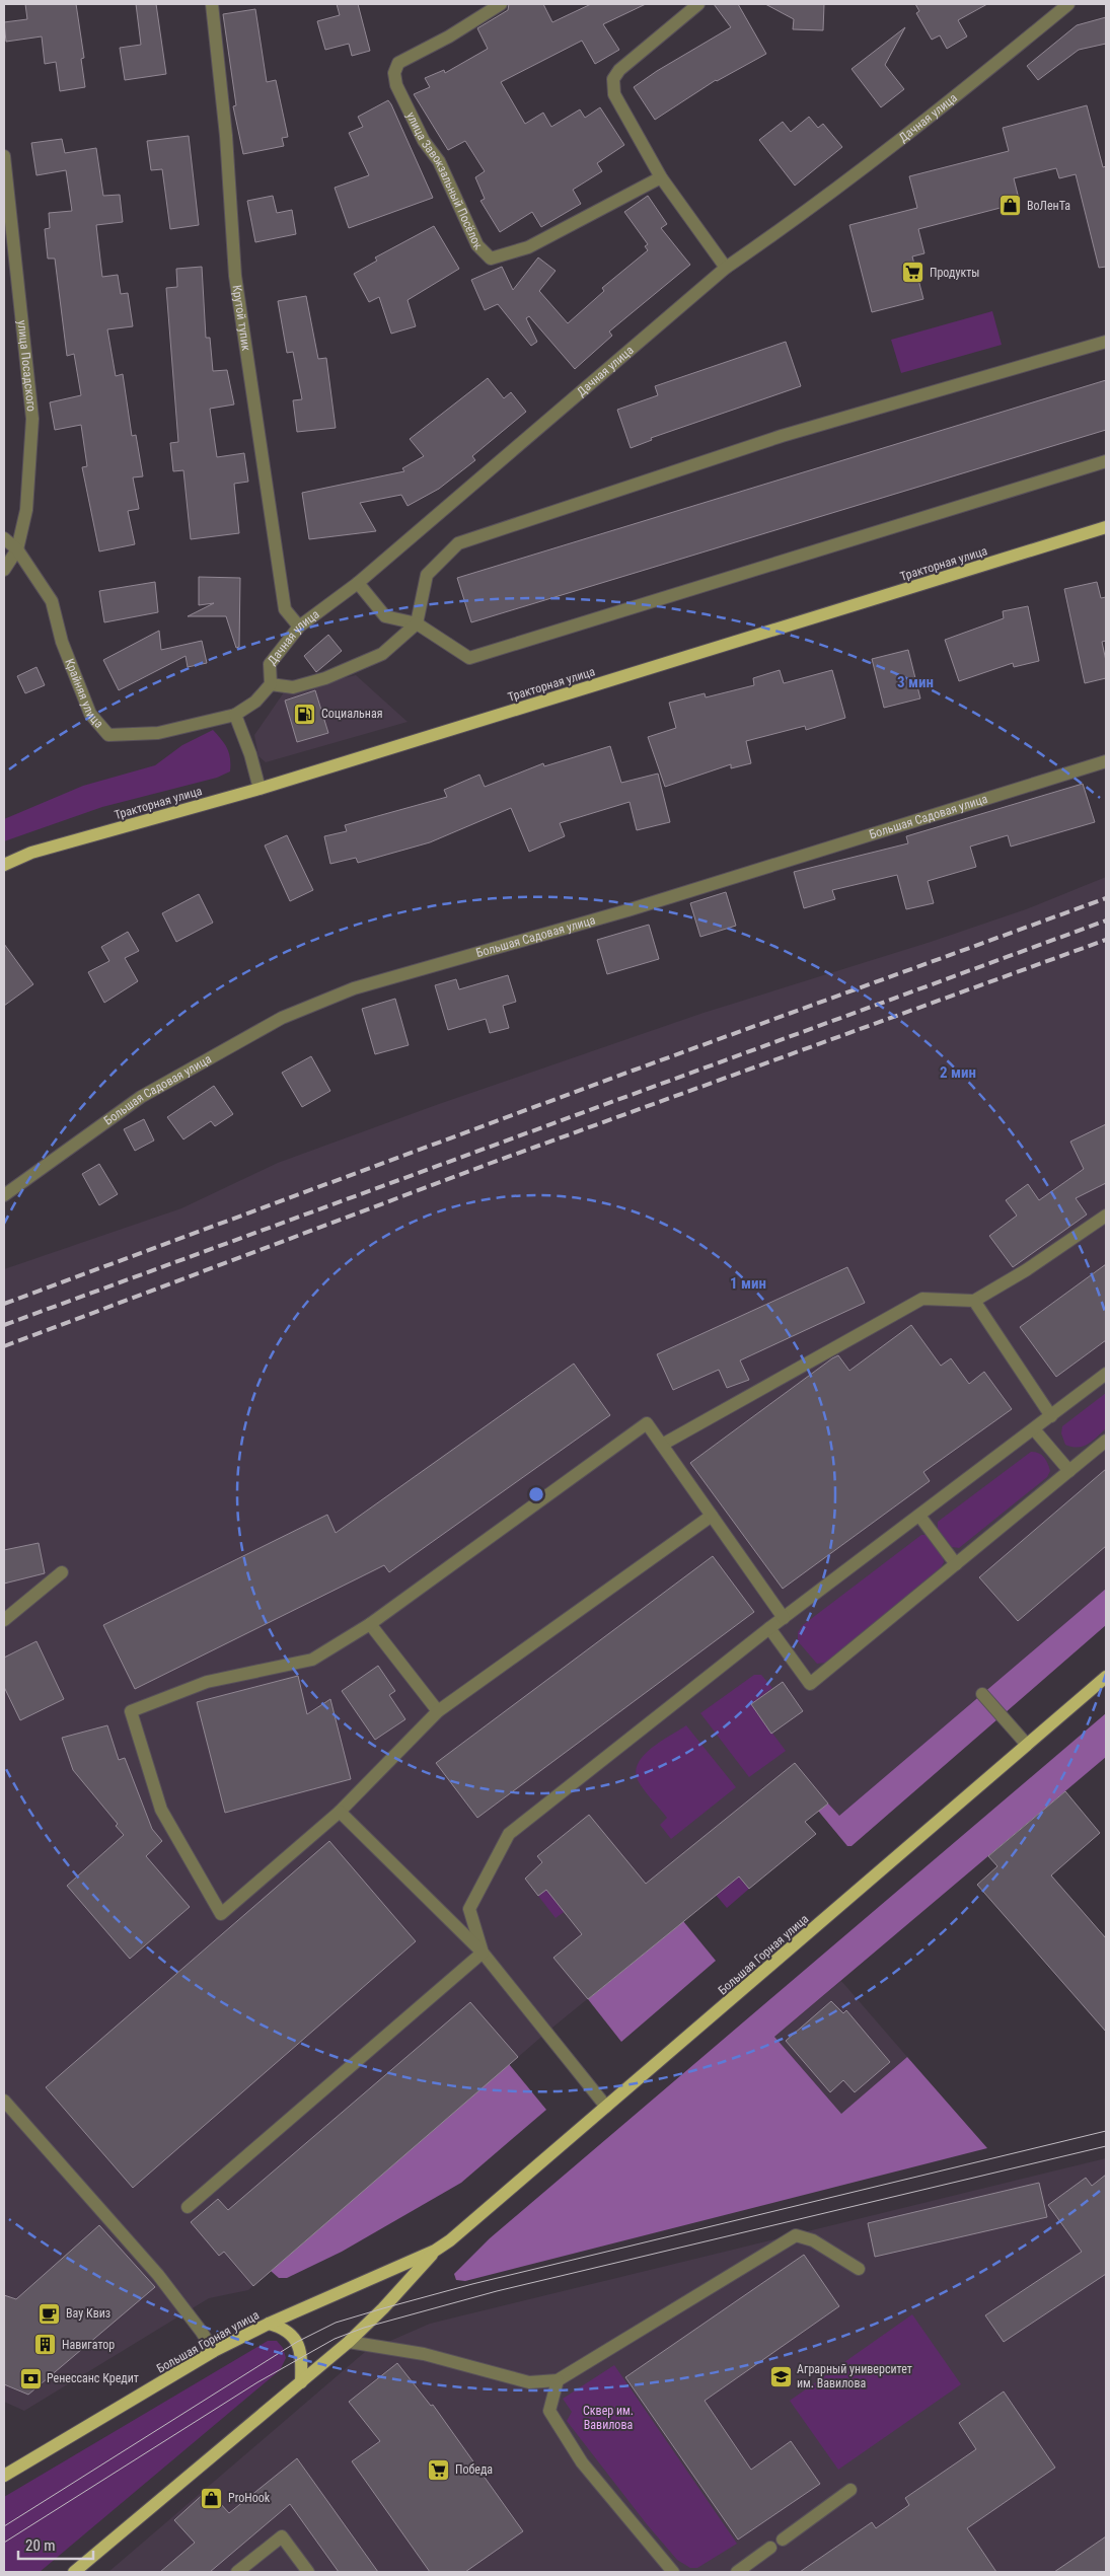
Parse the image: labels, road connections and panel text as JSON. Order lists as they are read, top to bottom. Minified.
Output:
{"streets":{"main road":["Тракторная улица","Большая Горная улица"],"street":["Дачная улица","улица Завокзальный Посёлок","Крутой тупик","улица Посадского","Крайняя улица","Большая Садовая улица"]},"crossings":[["Дачная улица","Крутой тупик"],["Дачная улица","Крайняя улица"],["улица Посадского","Крайняя улица"]],"parks":["Сквер им. Вавилова"],"places":{"shop":["ВоЛенТа","ProHook"],"supermarket":["Продукты","Победа"],"fuel station":["Социальная"],"cafe":["Вау Квиз"],"building":["Навигатор"],"school or university":["Аграрный университет им. Вавилова"],"bank":["Ренессанс Кредит"]},"scale_bar":"20 m","rings":["3 мин","2 мин","1 мин"]}
